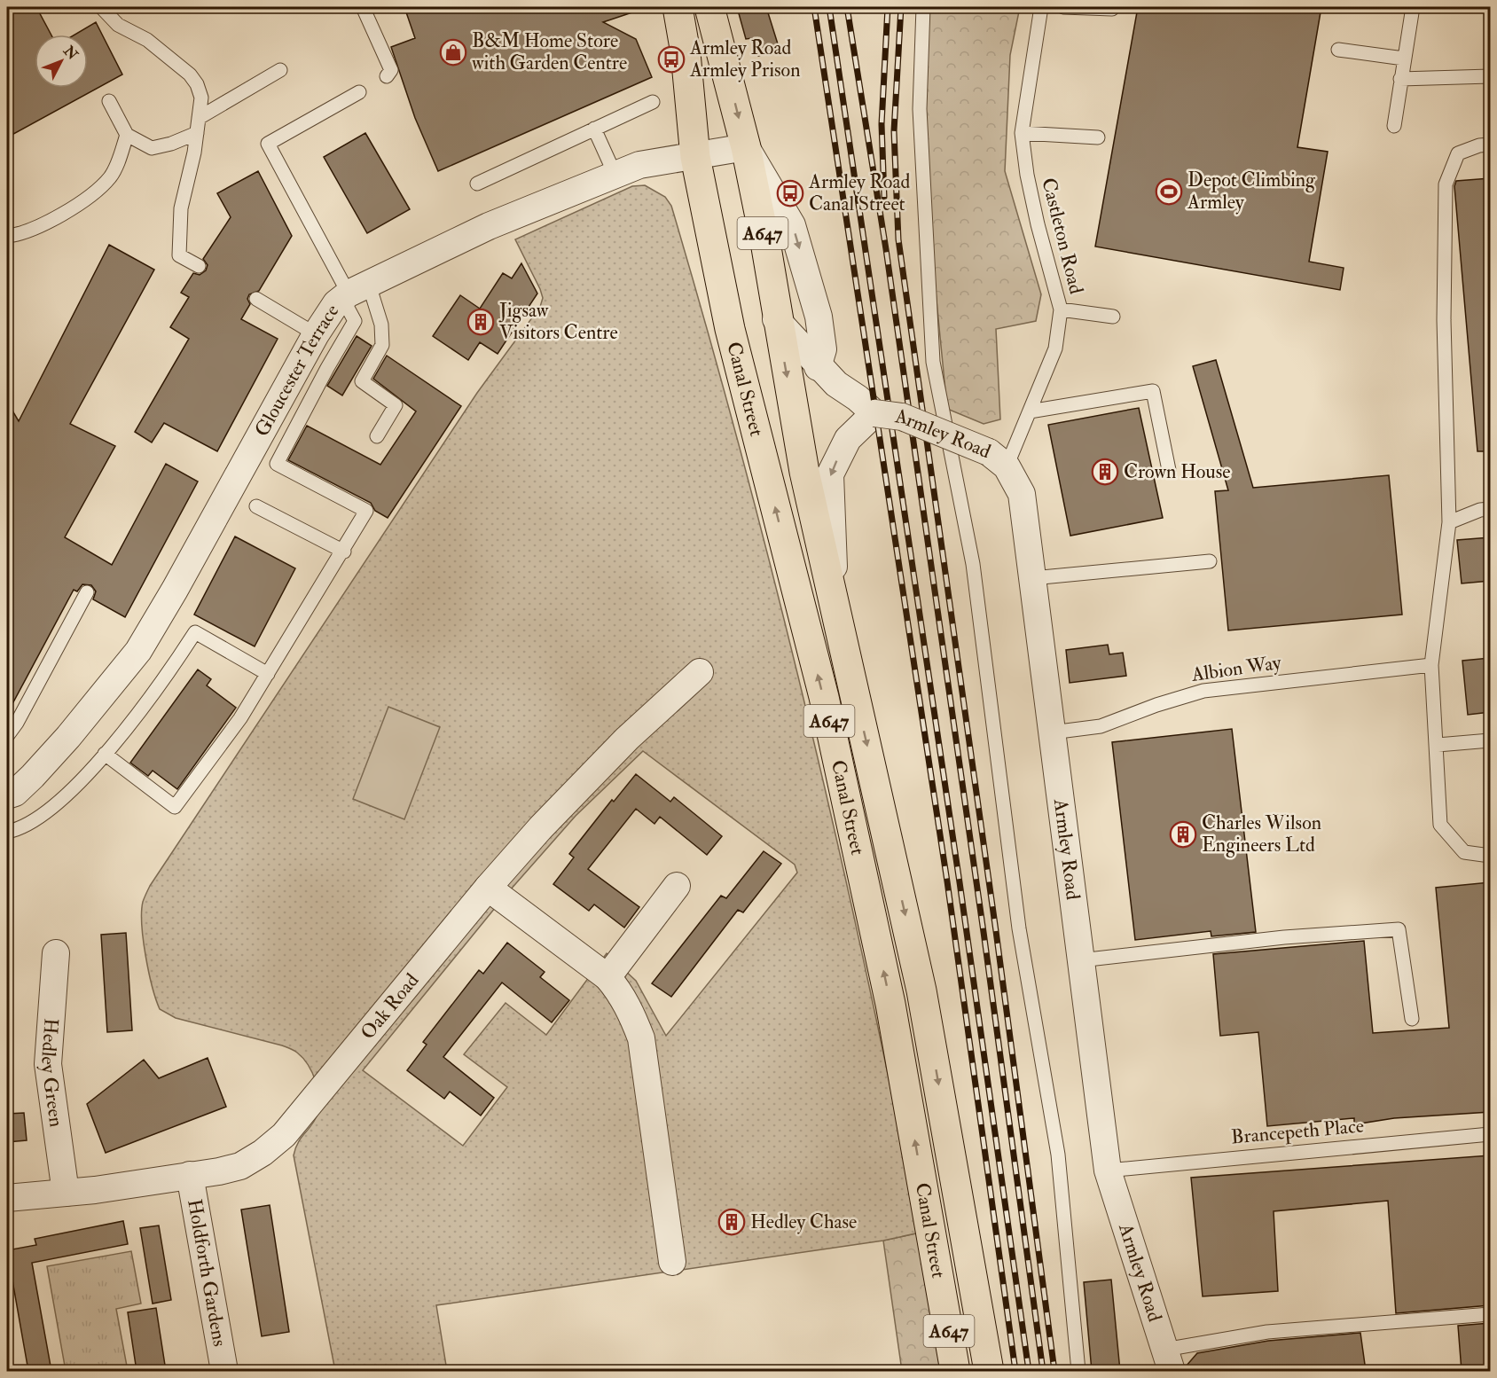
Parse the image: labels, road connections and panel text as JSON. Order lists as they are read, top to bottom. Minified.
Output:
{"streets":{"main road":["A647","Canal Street"],"street":["Gloucester Terrace","Armley Road","Oak Road","Hedley Green","Holdforth Gardens"],"lane":["Castleton Road","Albion Way","Brancepeth Place"]},"crossings":[["A647","Gloucester Terrace"],["A647","Canal Street"],["A647","Armley Road"],["Castleton Road","Armley Road"],["Gloucester Terrace","Canal Street"],["Canal Street","Armley Road"],["Armley Road","Albion Way"],["Armley Road","Brancepeth Place"],["Oak Road","Hedley Green"],["Oak Road","Holdforth Gardens"]],"places":{"shop":["B&M Home Store with Garden Centre"],"bus stop":["Armley Road Armley Prison","Armley Road Canal Street"],"sports":["Depot Climbing Armley"],"building":["Jigsaw Visitors Centre","Crown House","Charles Wilson Engineers Ltd","Hedley Chase"]},"north":"top right"}
